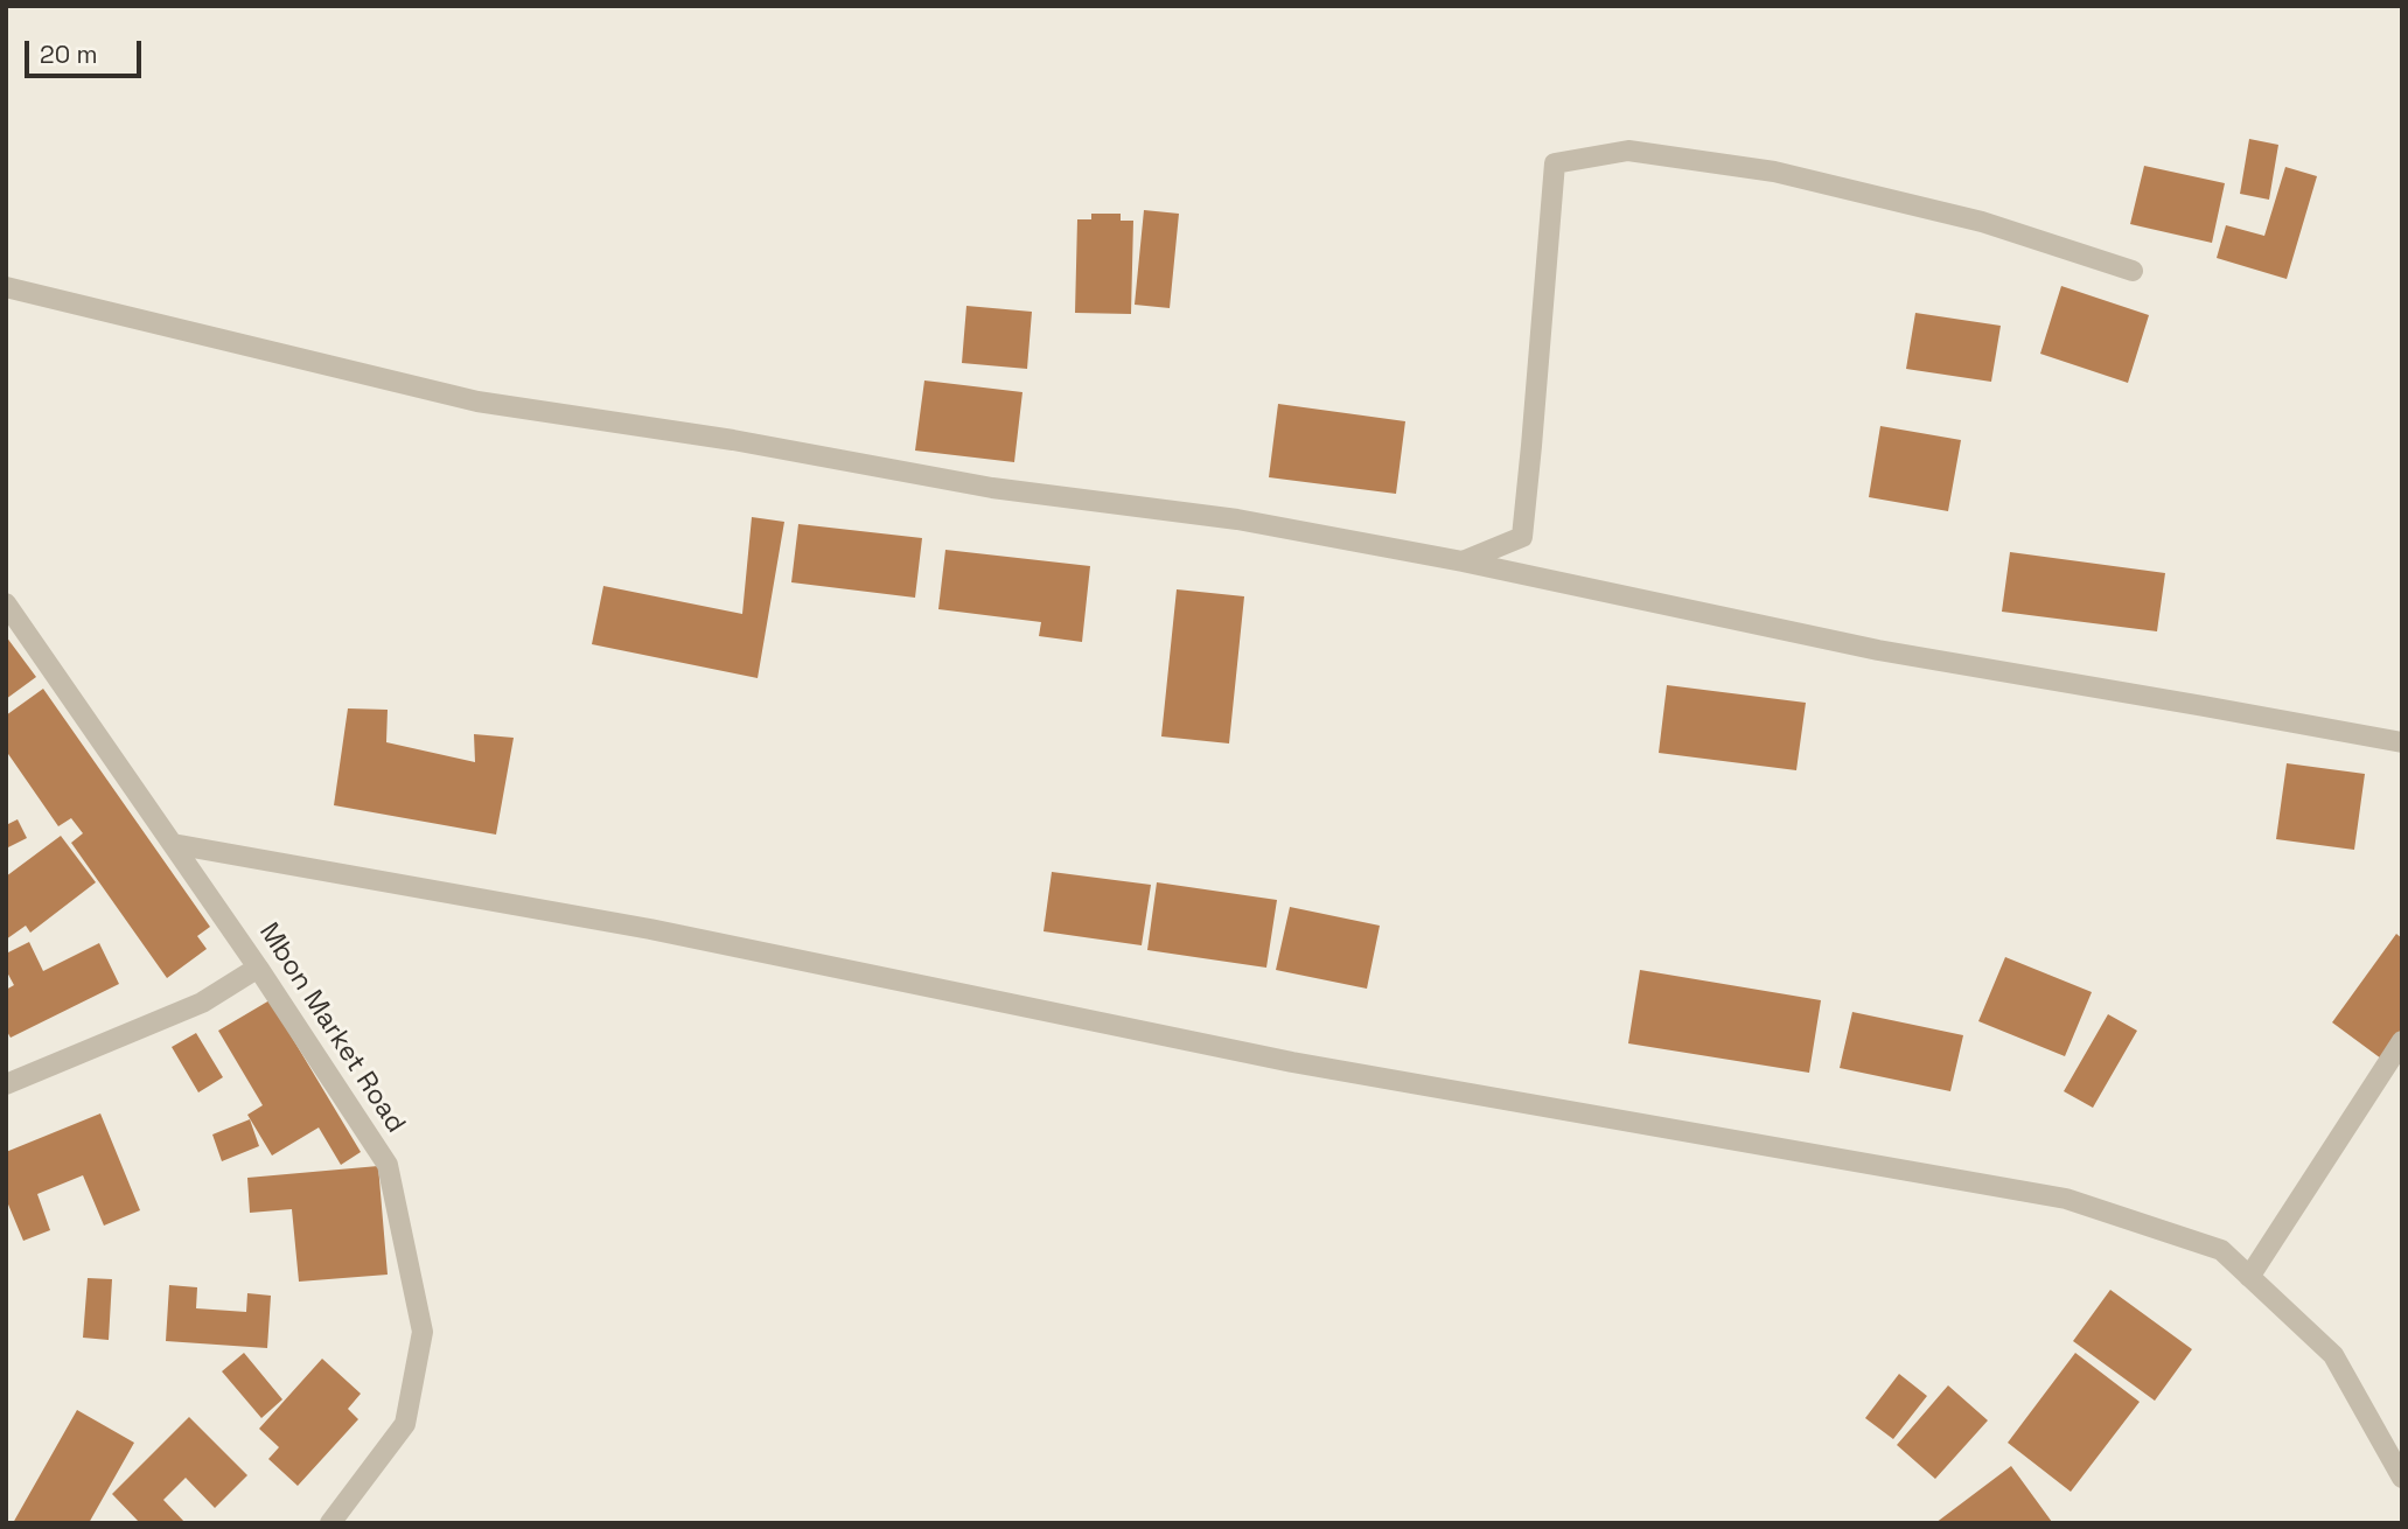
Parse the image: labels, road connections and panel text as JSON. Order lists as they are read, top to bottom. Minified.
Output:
{"streets":{"street":["Mbon Market Road"]},"scale_bar":"20 m"}
